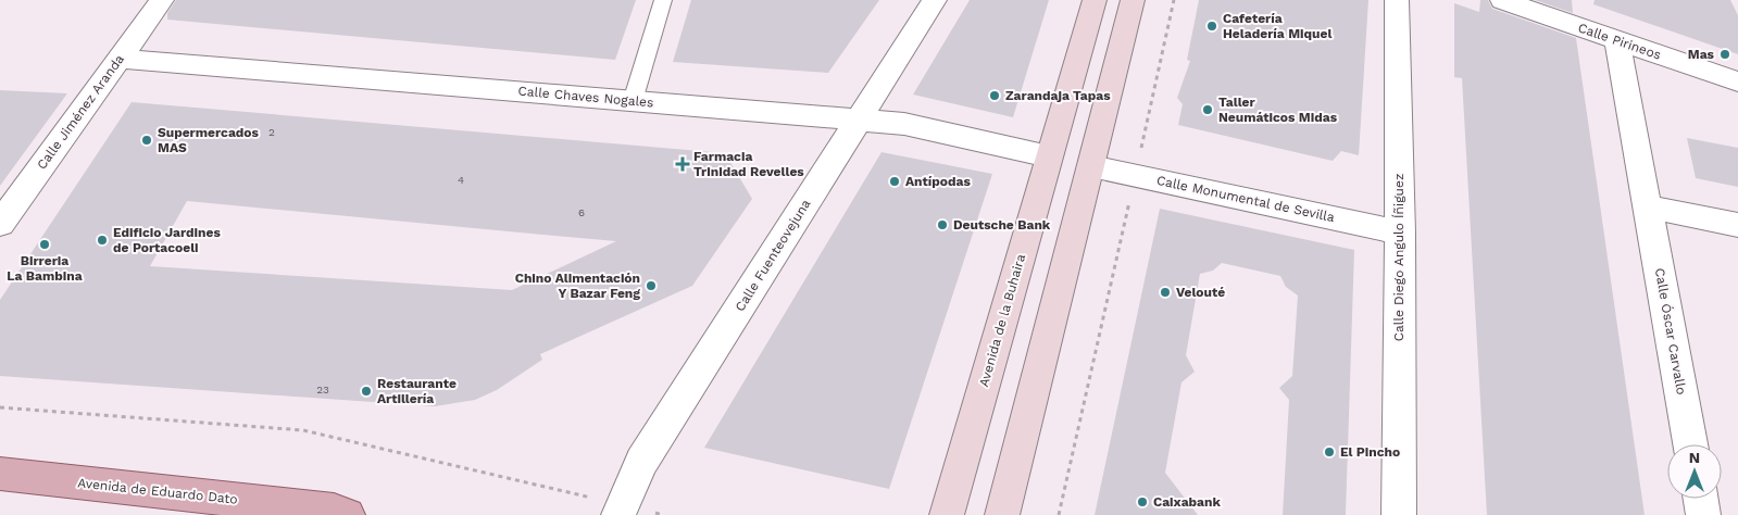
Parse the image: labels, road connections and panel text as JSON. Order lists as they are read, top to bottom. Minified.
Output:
{"streets":{"main road":["Avenida de la Buhaira","Avenida de Eduardo Dato"],"street":["Calle Pirineos","Calle Chaves Nogales","Calle Jiménez Aranda","Calle Monumental de Sevilla","Calle Fuenteovejuna","Calle Diego Angulo Íñiguez","Calle Óscar Carvallo"]},"crossings":[["Calle Pirineos","Calle Óscar Carvallo"],["Calle Chaves Nogales","Calle Jiménez Aranda"],["Calle Chaves Nogales","Calle Fuenteovejuna"],["Calle Chaves Nogales","Avenida de la Buhaira"],["Calle Monumental de Sevilla","Calle Diego Angulo Íñiguez"]],"places":{"other":["Cafetería Heladería Miquel","Mas","Zarandaja Tapas","Taller Neumáticos Midas","Supermercados MAS","Antípodas","Deutsche Bank","Edificio Jardines de Portacoeli","Birreria La Bambina","Chino Alimentación Y Bazar Feng","Velouté","Restaurante Artillería","El Pincho","Caixabank"],"health":["Farmacia Trinidad Revelles"]},"house_numbers":["2","4","6","23"],"north":"top"}
